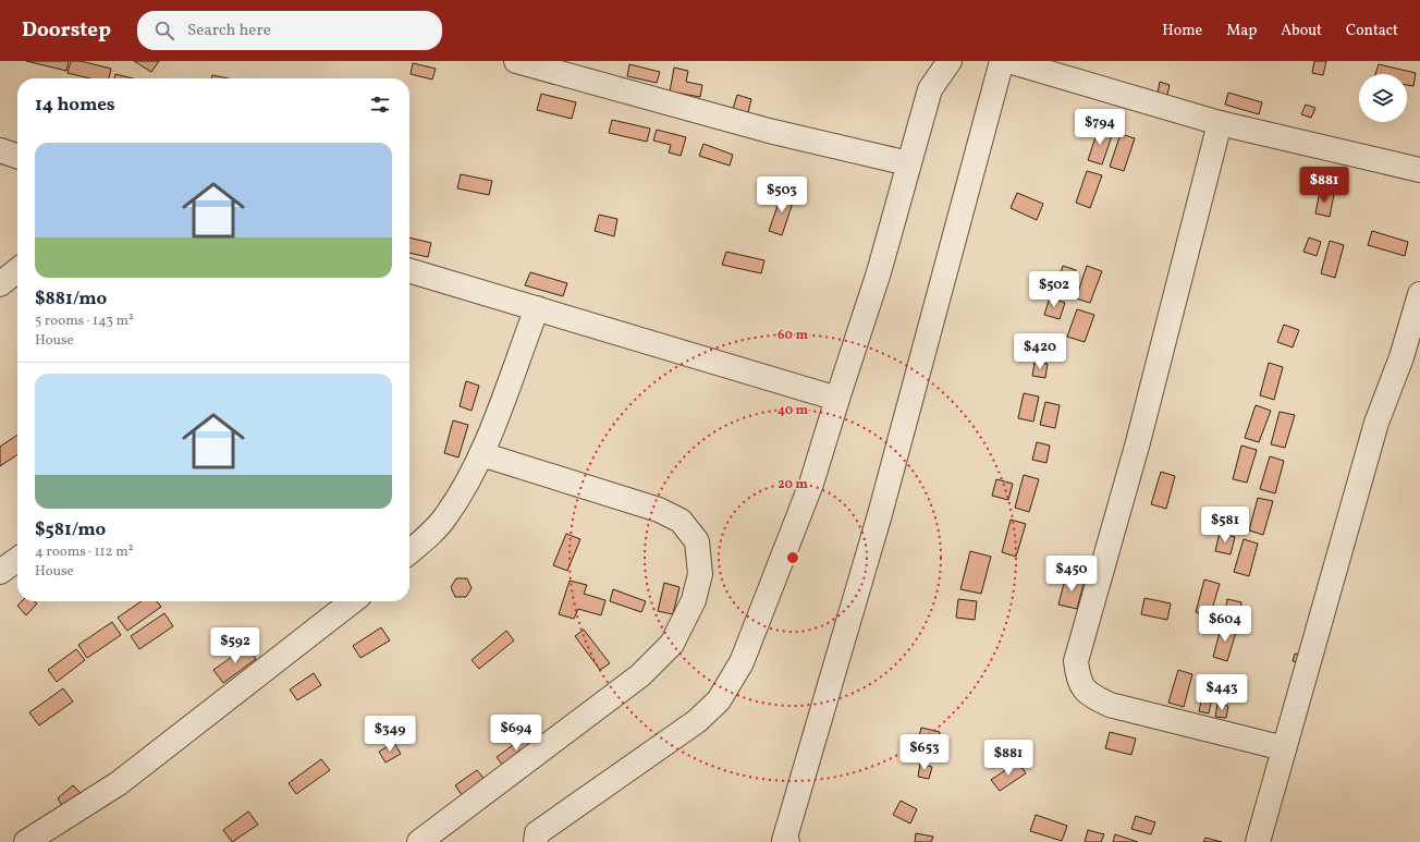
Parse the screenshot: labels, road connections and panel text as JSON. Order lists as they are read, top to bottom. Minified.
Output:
{"page":{"header":"Doorstep","search":"Search here","nav":["Home","Map","About","Contact"],"heading":"14 homes","price":["$794","$881","$503","$502","$420","$581","$450","$604","$592","$443","$694","$349","$653","$881"],"list":[{"name":"$881/mo","note":"5 rooms · 143 m² · House"},{"name":"$581/mo","note":"4 rooms · 112 m² · House"}]},"rings":["60 m","40 m","20 m"]}
